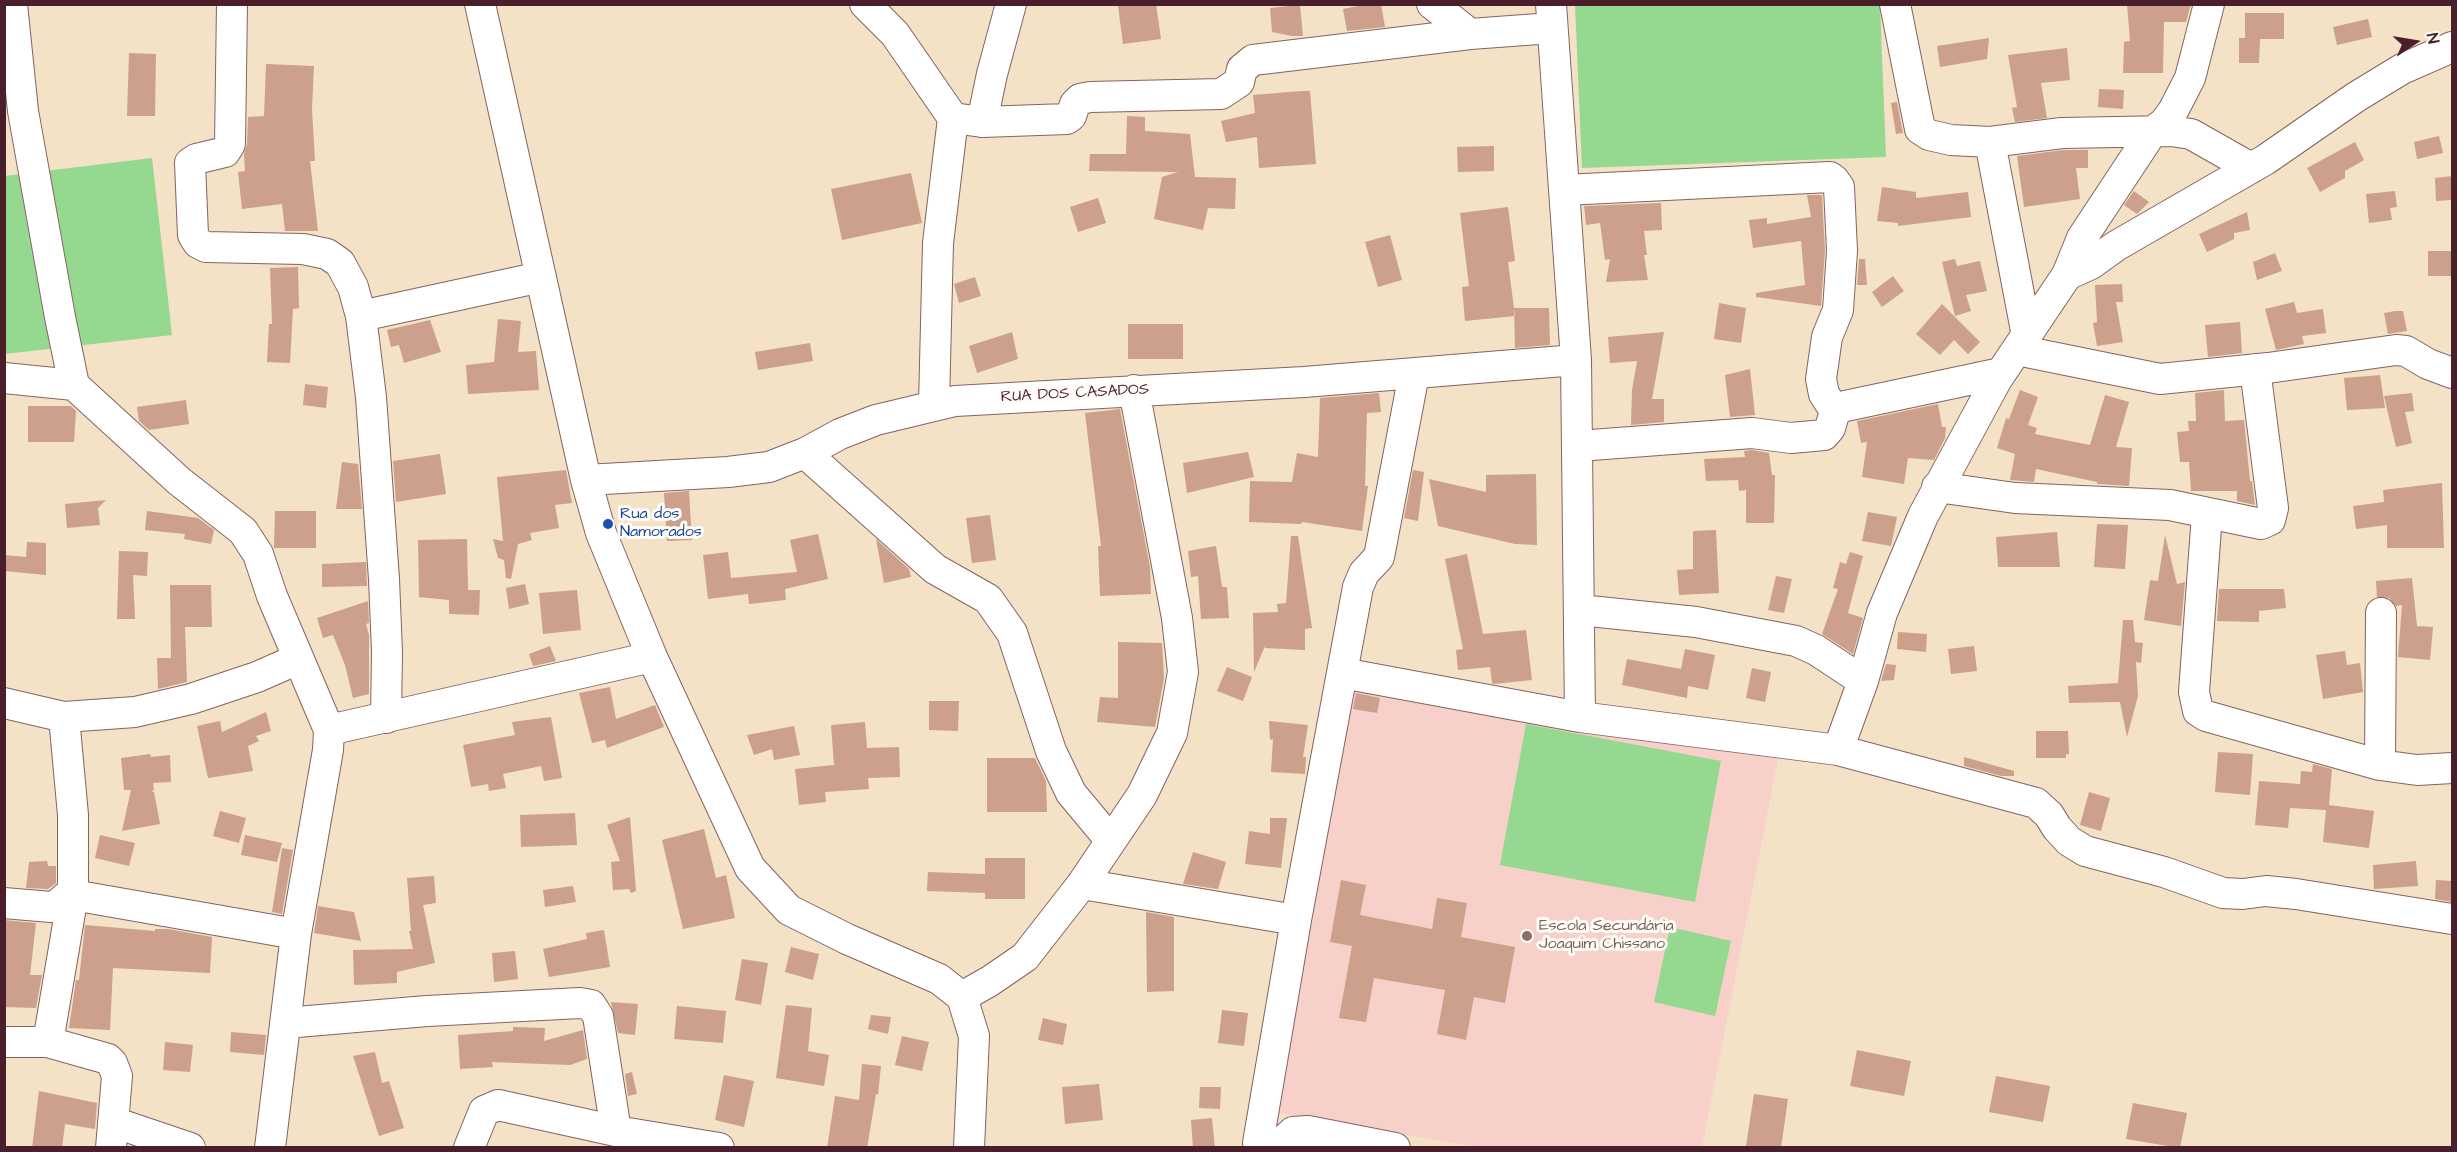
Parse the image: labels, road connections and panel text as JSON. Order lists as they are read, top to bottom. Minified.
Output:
{"streets":{"street":["RUA DOS CASADOS"]},"places":["Rua dos Namorados","Escola Secundária Joaquim Chissano"],"north":"right"}
